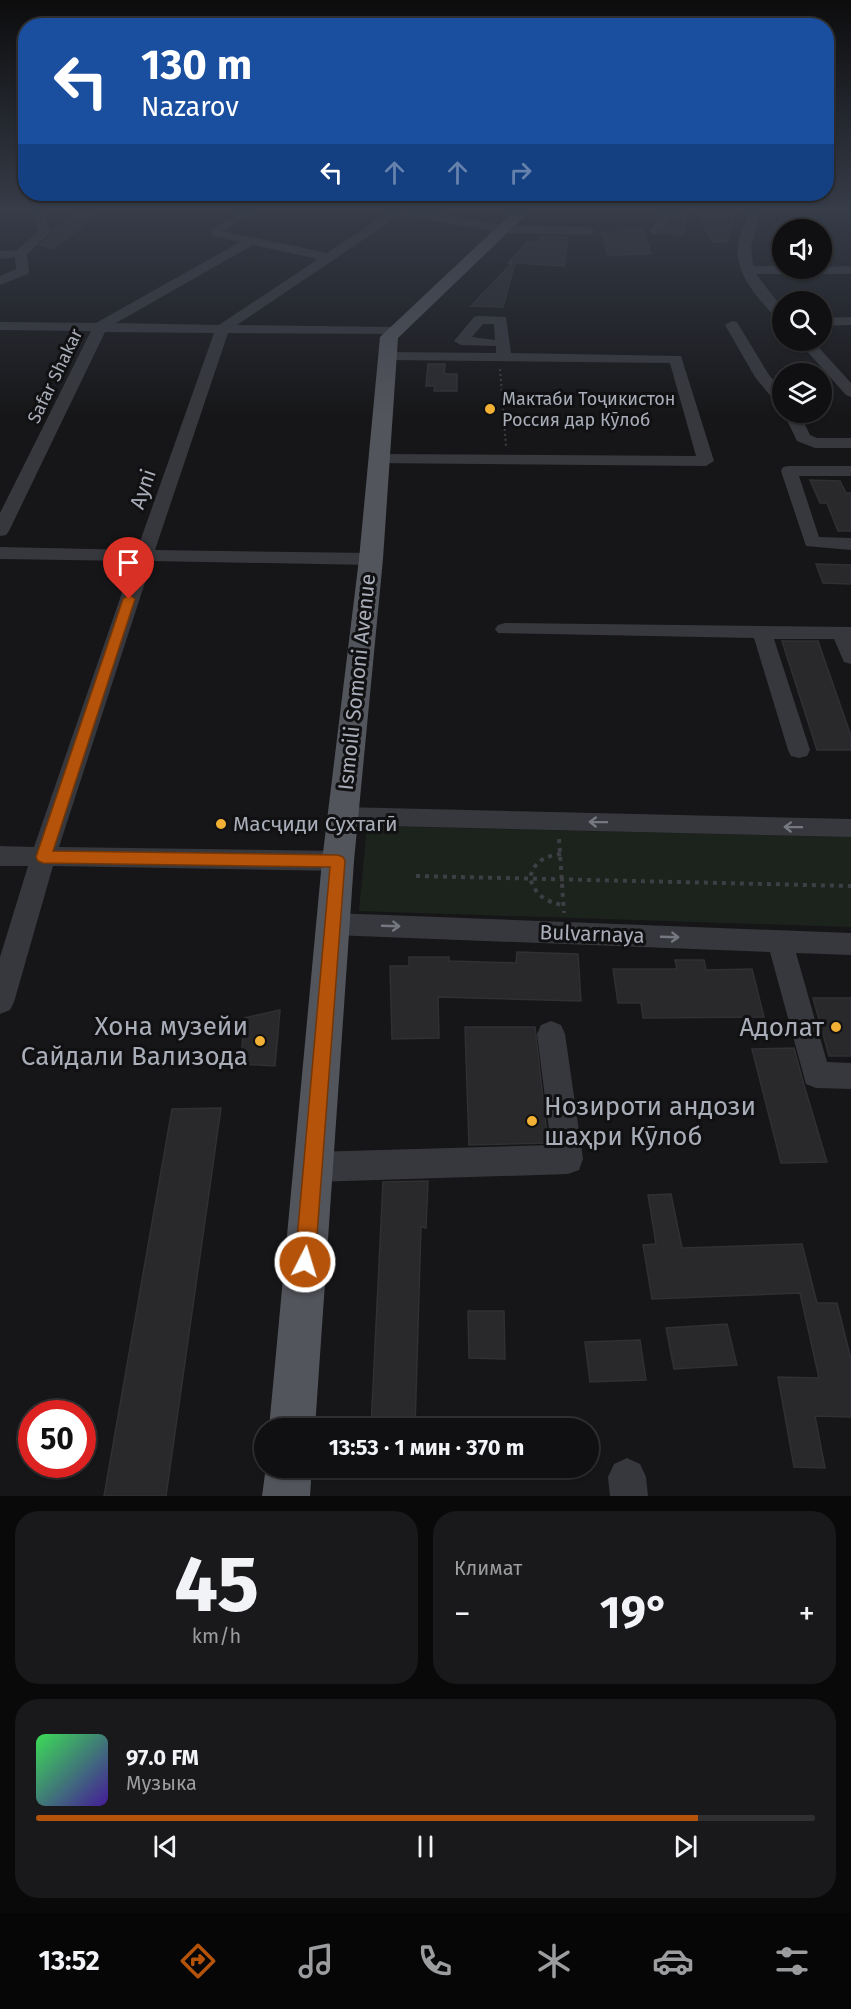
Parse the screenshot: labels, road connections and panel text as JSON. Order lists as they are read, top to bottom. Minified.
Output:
{"streets":{"main road":["Ismoili Somoni Avenue"],"street":["Safar Shakar","Ayni","Bulvarnaya"]},"crossings":[["Ismoili Somoni Avenue","Bulvarnaya"]],"places":["Мактаби Тоҷикистон Россия дар Кӯлоб","Масҷиди Сухтагӣ","Адолат","Хона музейи Сайдали Вализода","Нозироти андози шаҳри Кӯлоб"],"page":{"turn":["130 m","Nazarov"],"limit":"50","trip":"13:53 · 1 мин · 370 m","tile":[["45","km/h"],"Климат"],"heat":["−","19°","+"],"song":["97.0 FM","Музыка"],"tabs":"13:52"}}
